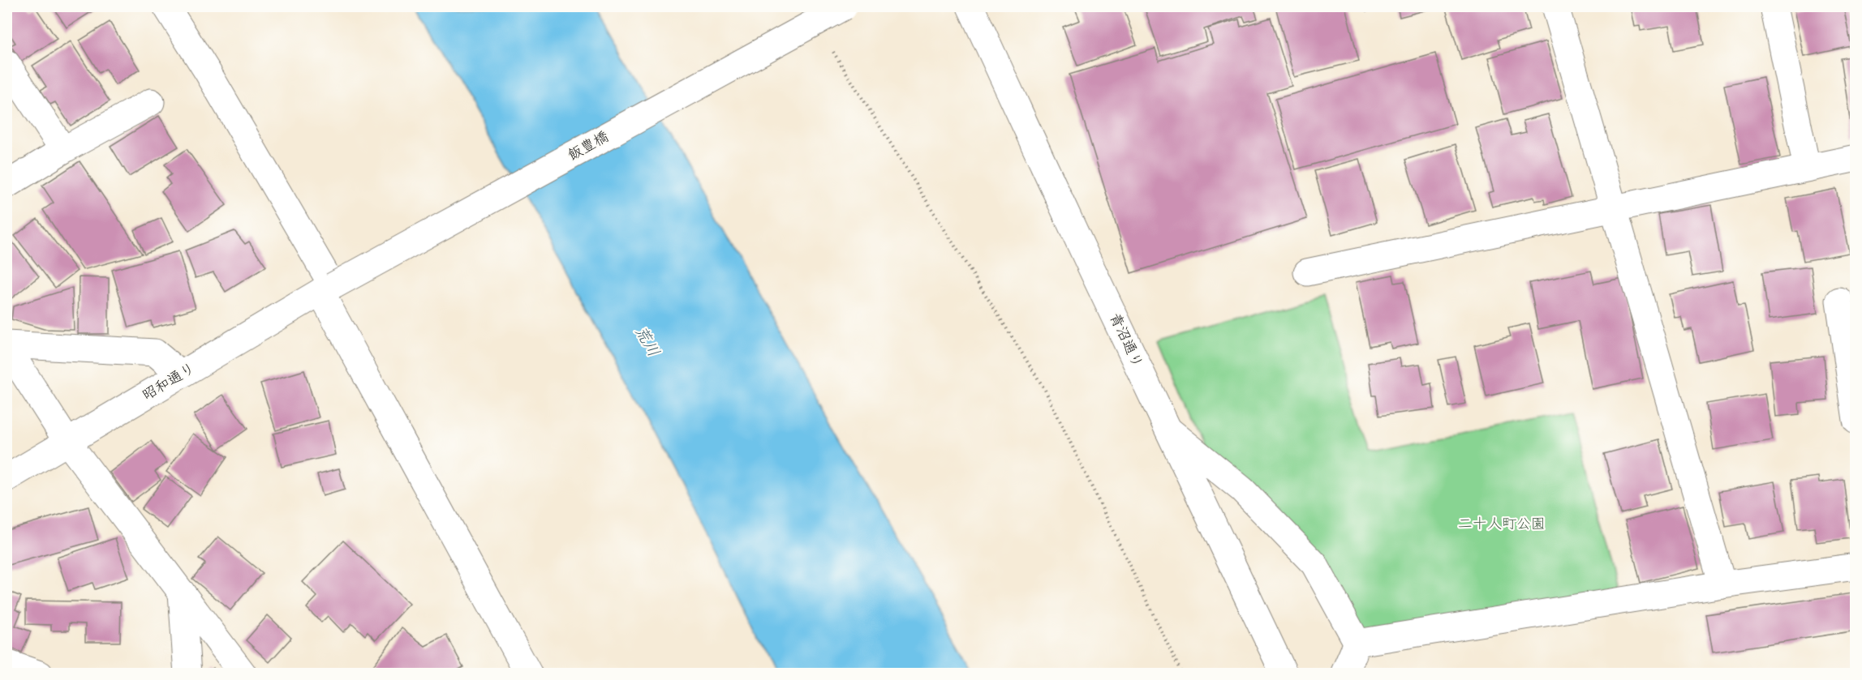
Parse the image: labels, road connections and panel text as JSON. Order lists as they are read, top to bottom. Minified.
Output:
{"streets":{"street":["飯豊橋","青沼通り","昭和通り"]},"crossings":[["飯豊橋","昭和通り"]],"water":["荒川"],"parks":["二十人町公園"]}
